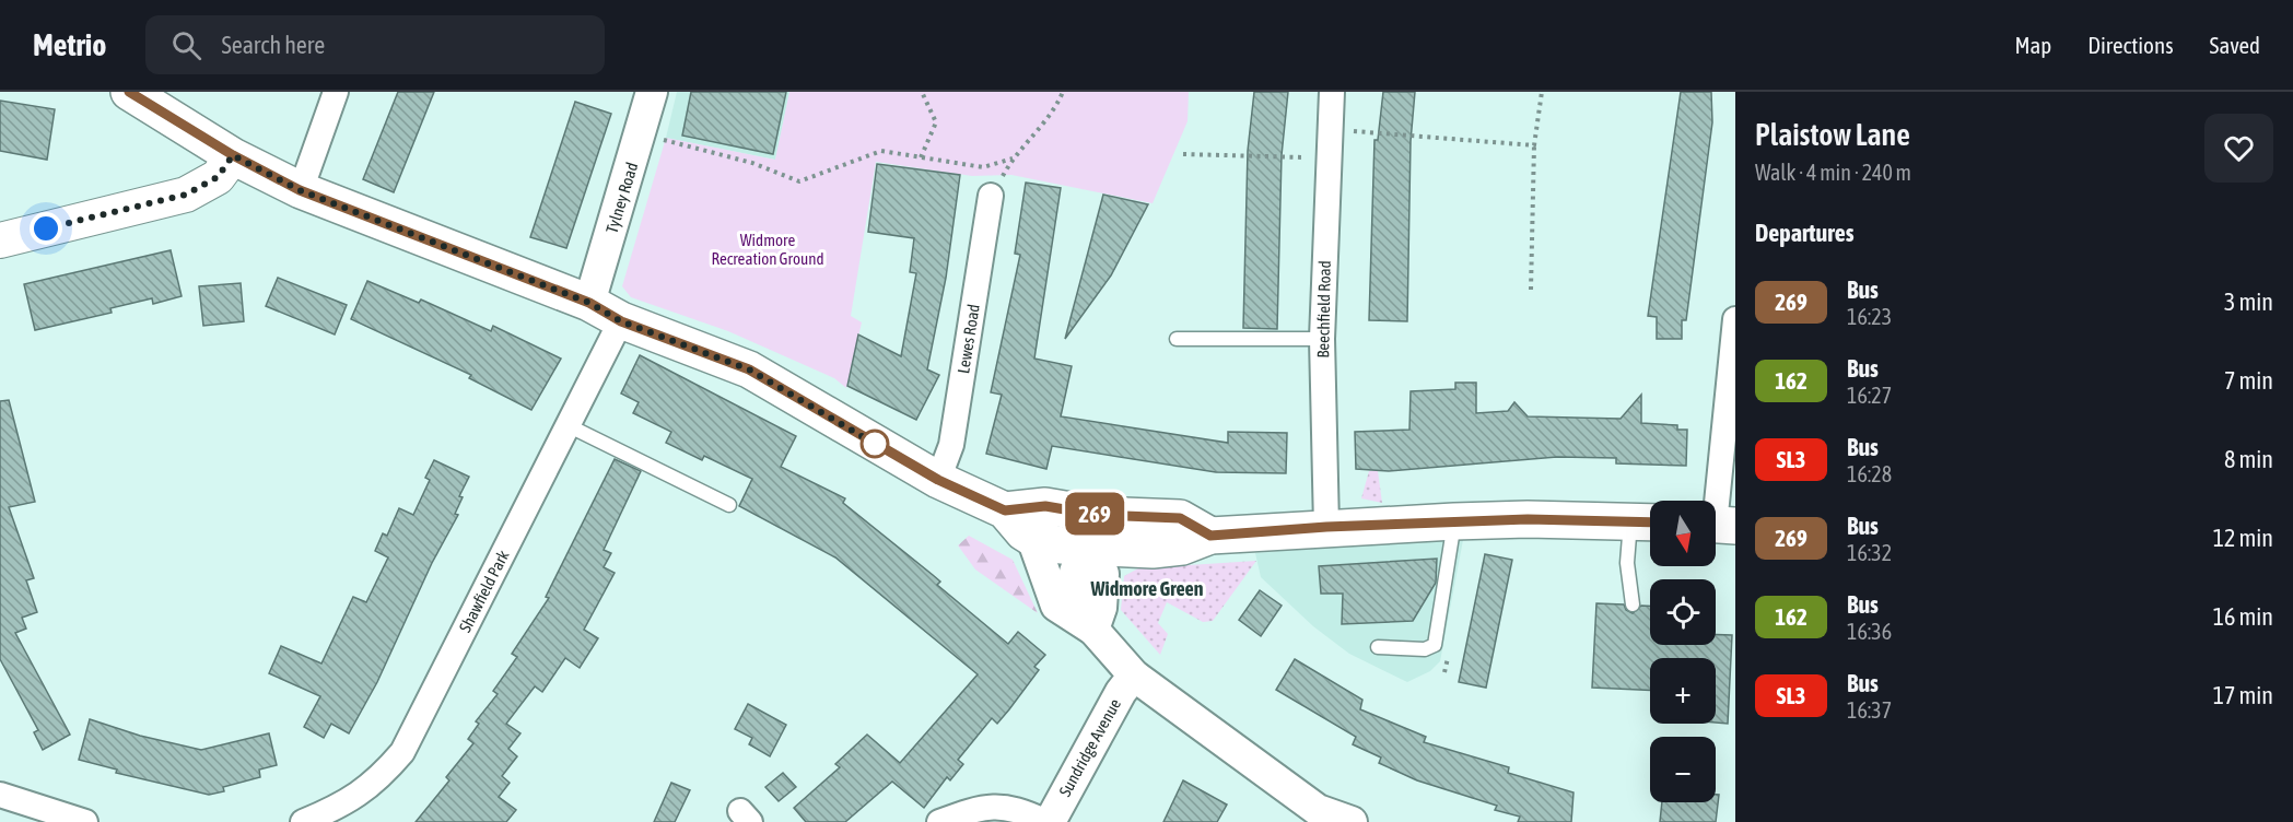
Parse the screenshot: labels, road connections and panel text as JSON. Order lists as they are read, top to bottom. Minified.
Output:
{"streets":{"street":["Tylney Road","Beechfield Road","Lewes Road","Shawfield Park","Sundridge Avenue"]},"districts":["Widmore Green"],"parks":["Widmore Recreation Ground"],"lines":["bus line 269"],"north":"bottom","page":{"header":"Metrio","search":"Search here","nav":["Map","Directions","Saved"],"on_map":"269","heading":[["Plaistow Lane","Walk · 4 min · 240 m"],"Departures"],"list":[{"mark":"269","name":"Bus","note":"16:23","value":"3 min"},{"mark":"162","name":"Bus","note":"16:27","value":"7 min"},{"mark":"SL3","name":"Bus","note":"16:28","value":"8 min"},{"mark":"269","name":"Bus","note":"16:32","value":"12 min"},{"mark":"162","name":"Bus","note":"16:36","value":"16 min"},{"mark":"SL3","name":"Bus","note":"16:37","value":"17 min"}],"map_buttons":["+","−"]}}
